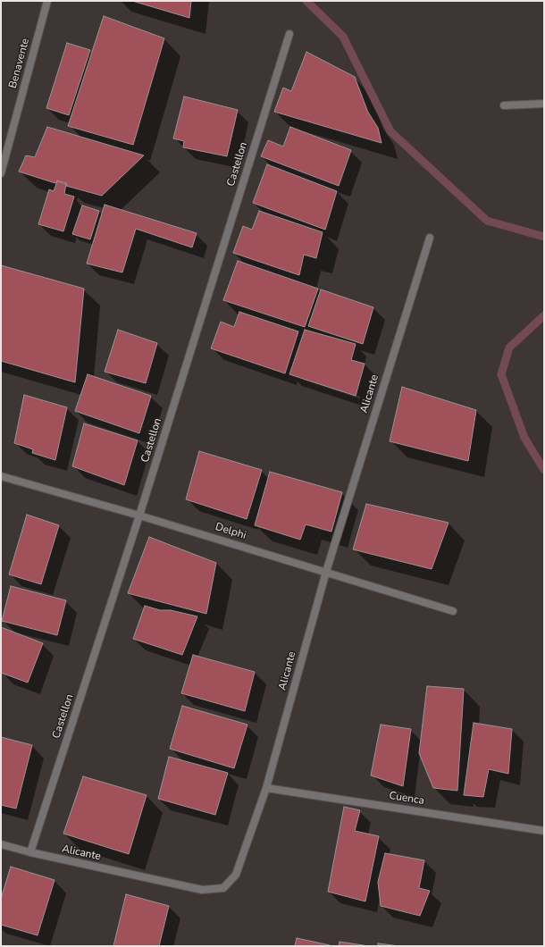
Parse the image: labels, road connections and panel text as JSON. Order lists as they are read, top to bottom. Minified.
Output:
{"streets":{"street":["Benavente","Castellon","Alicante","Delphi","Cuenca"]},"crossings":[["Castellon","Alicante"],["Castellon","Delphi"],["Alicante","Delphi"],["Alicante","Cuenca"]]}
